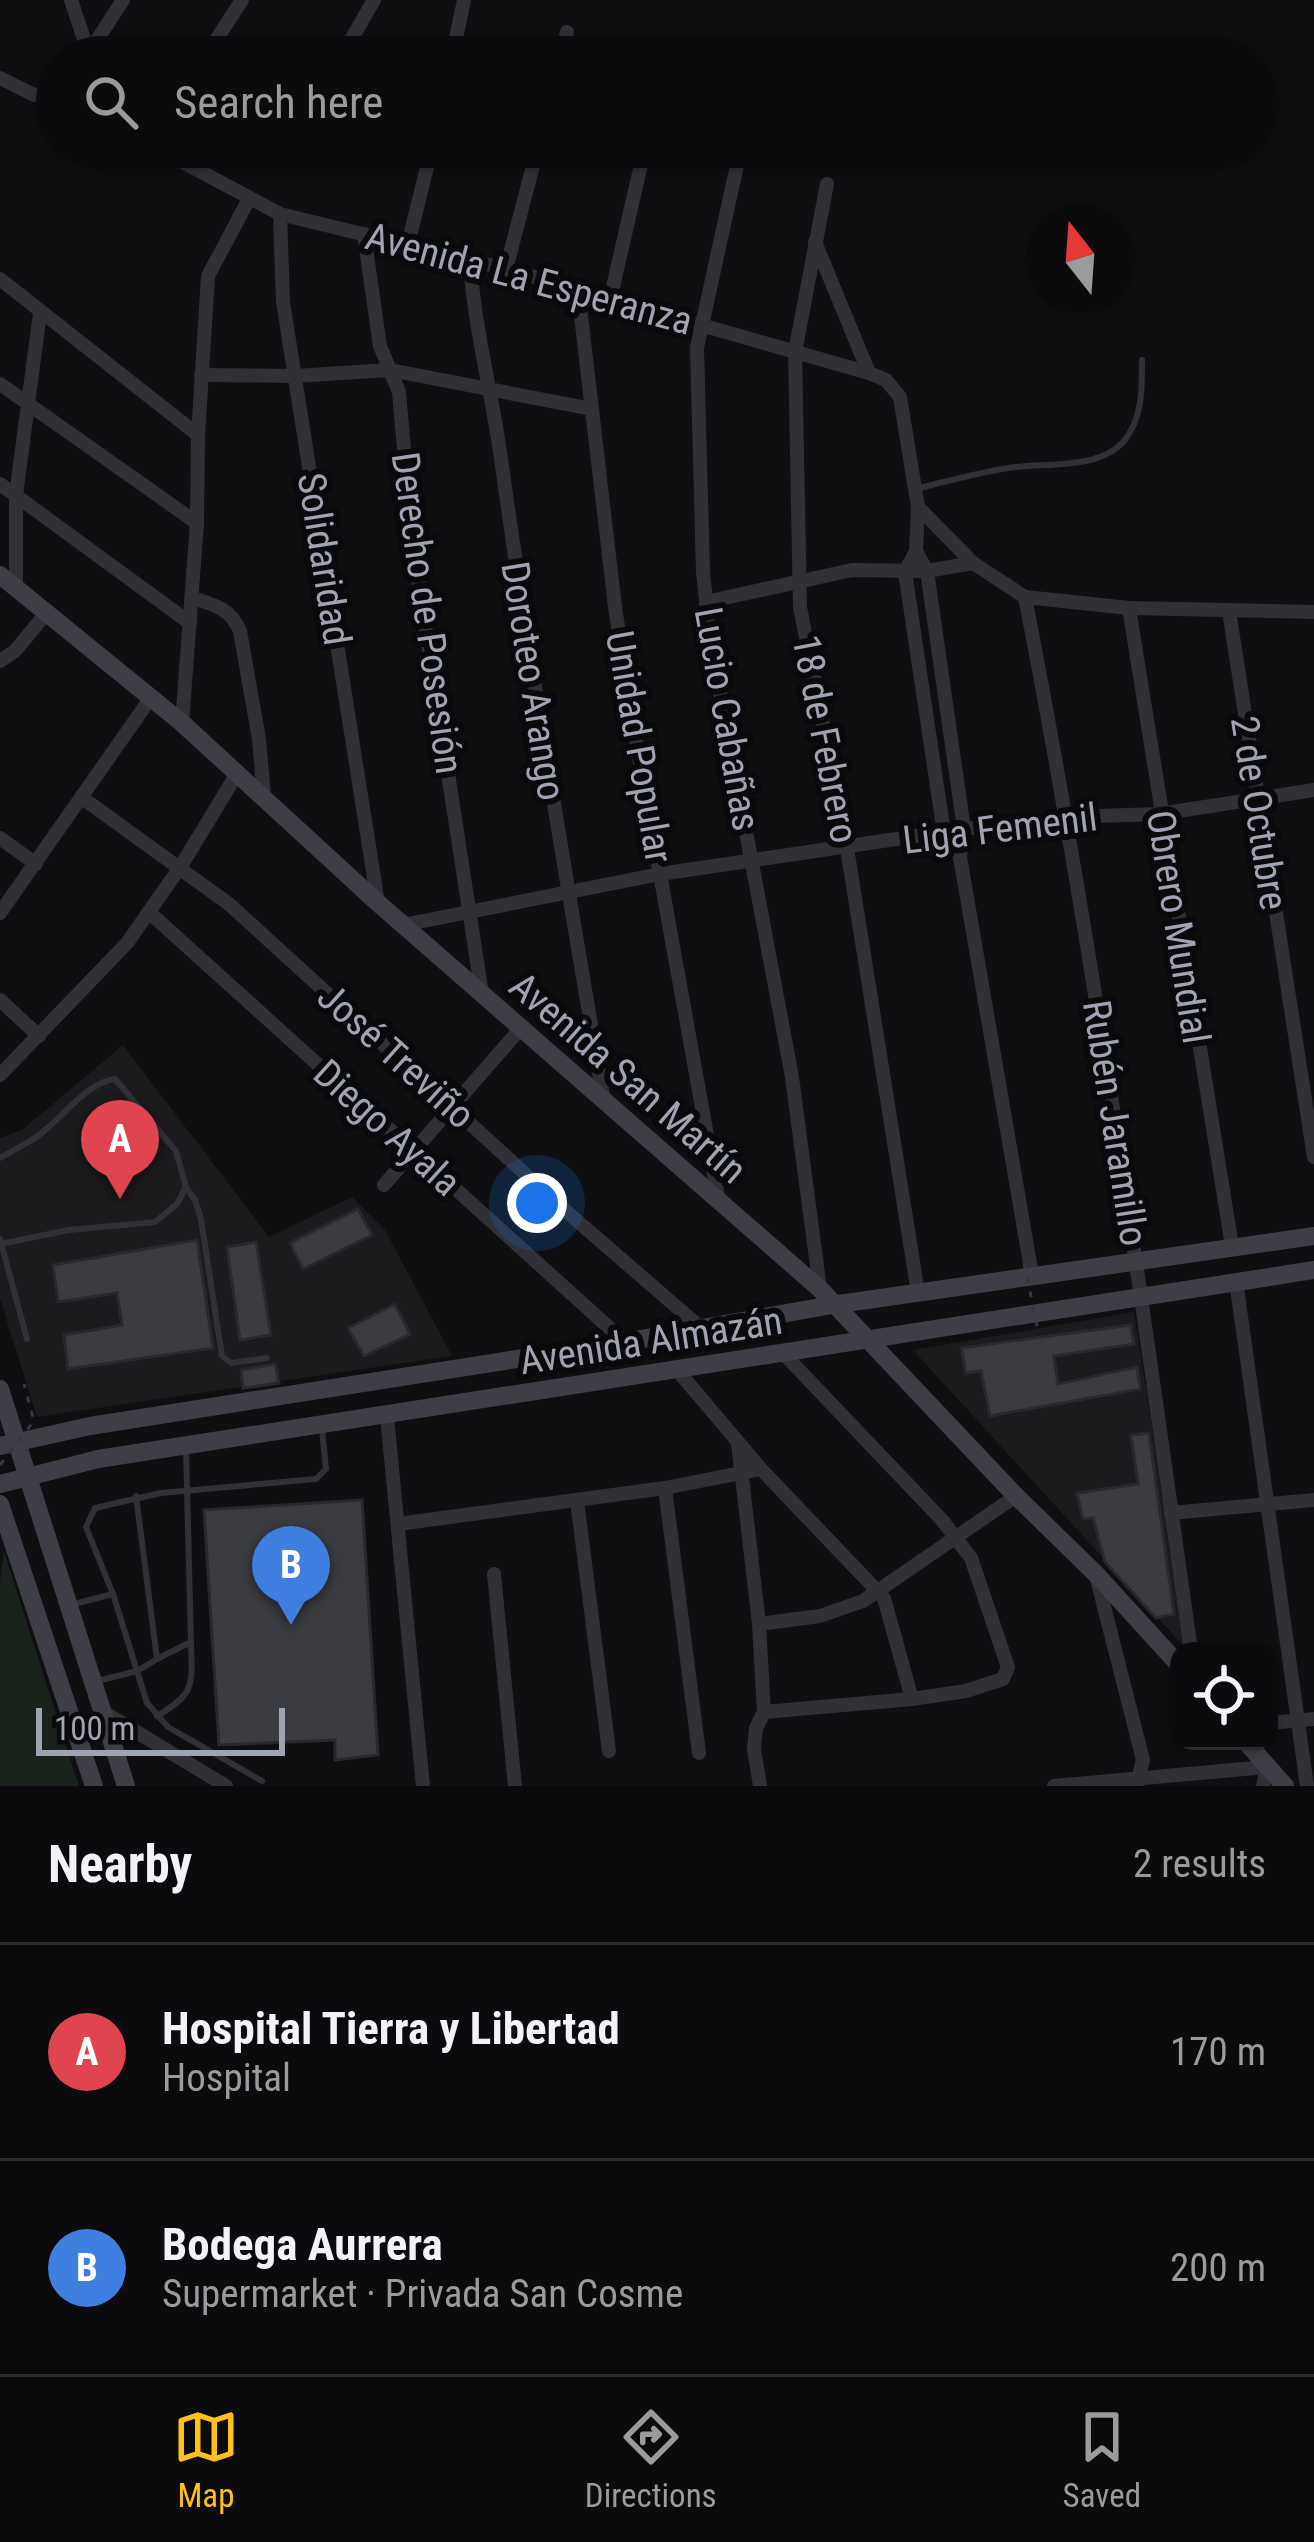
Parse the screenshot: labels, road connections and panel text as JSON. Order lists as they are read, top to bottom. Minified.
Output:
{"streets":{"main road":["Avenida San Martín","Avenida Almazán"],"street":["Avenida La Esperanza","Solidaridad","Derecho de Posesión","Doroteo Arango","Lucio Cabañas","18 de Febrero","Unidad Popular","2 de Octubre","Liga Femenil","Obrero Mundial","José Treviño","Rubén Jaramillo","Diego Ayala"]},"crossings":[["Avenida La Esperanza","Solidaridad"],["Avenida La Esperanza","Derecho de Posesión"],["Avenida La Esperanza","Doroteo Arango"],["Avenida La Esperanza","Lucio Cabañas"],["Avenida La Esperanza","18 de Febrero"],["Avenida La Esperanza","Unidad Popular"],["Solidaridad","Avenida San Martín"],["Derecho de Posesión","Liga Femenil"],["Derecho de Posesión","Avenida San Martín"],["Doroteo Arango","Liga Femenil"],["Doroteo Arango","Avenida San Martín"],["Lucio Cabañas","Liga Femenil"],["Lucio Cabañas","Avenida San Martín"],["Lucio Cabañas","Avenida Almazán"],["18 de Febrero","Liga Femenil"],["18 de Febrero","Avenida Almazán"],["Unidad Popular","Liga Femenil"],["Unidad Popular","Avenida San Martín"],["2 de Octubre","Liga Femenil"],["Liga Femenil","Obrero Mundial"],["Liga Femenil","Avenida San Martín"],["Liga Femenil","Rubén Jaramillo"],["Obrero Mundial","Avenida Almazán"],["José Treviño","Avenida Almazán"],["Avenida San Martín","Avenida Almazán"],["Rubén Jaramillo","Avenida Almazán"],["Diego Ayala","Avenida Almazán"]],"scale_bar":"100 m","north":"top","page":{"search":"Search here","pins":["A","B"],"scale":"100 m","heading":["Nearby","2 results"],"list":[{"mark":"A","name":"Hospital Tierra y Libertad","note":"Hospital","value":"170 m"},{"mark":"B","name":"Bodega Aurrera","note":"Supermarket · Privada San Cosme","value":"200 m"}],"nav":["Map","Directions","Saved"]}}
